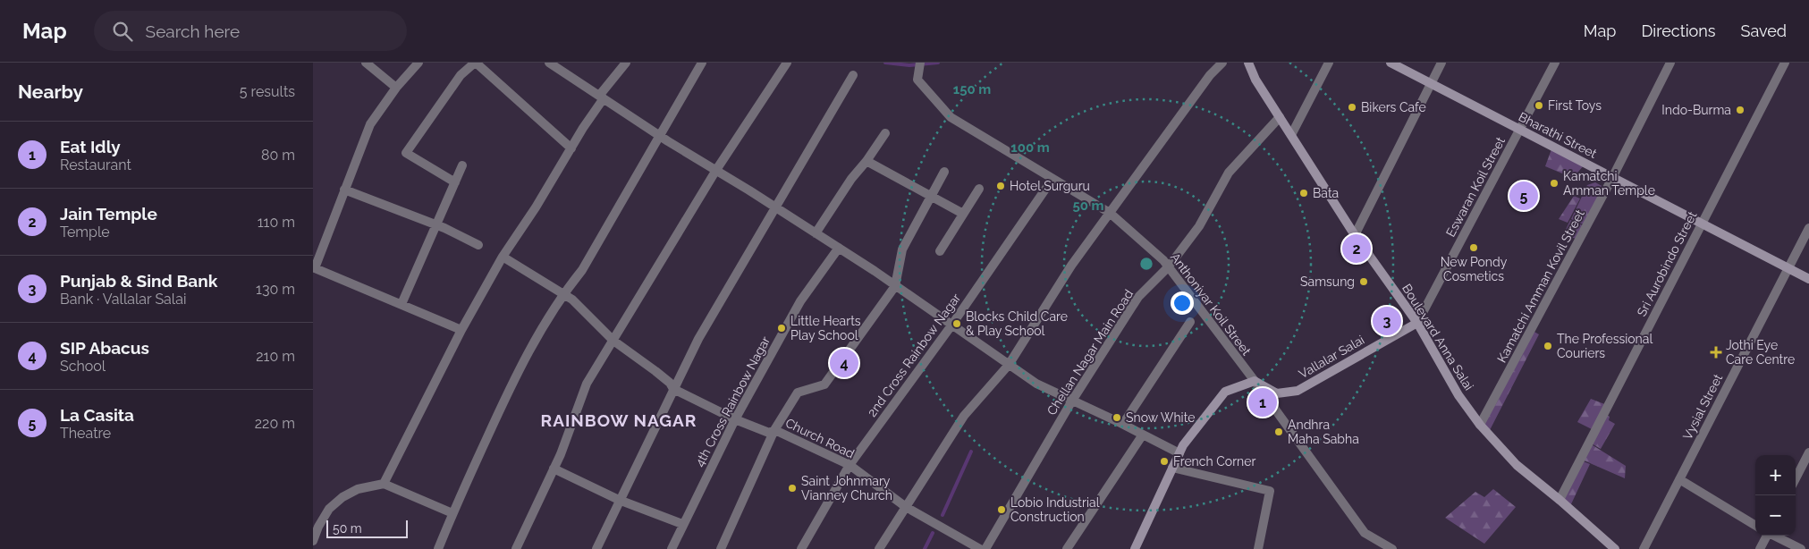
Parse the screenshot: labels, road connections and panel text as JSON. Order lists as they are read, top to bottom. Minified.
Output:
{"streets":{"street":["Bharathi Street","Eswaran Koil Street","Sri Aurobindo Street","Kamatchi Amman Kovil Street","Anthoniyar Koil Street","Boulevard Anna Salai","Chellan Nagar Main Road","2nd Cross Rainbow Nagar","Vallalar Salai","4th Cross Rainbow Nagar","Vysial Street","Church Road"]},"crossings":[["Bharathi Street","Eswaran Koil Street"],["Bharathi Street","Sri Aurobindo Street"],["Bharathi Street","Kamatchi Amman Kovil Street"],["Bharathi Street","Vysial Street"],["Eswaran Koil Street","Boulevard Anna Salai"],["Eswaran Koil Street","Vallalar Salai"],["Sri Aurobindo Street","Boulevard Anna Salai"],["Kamatchi Amman Kovil Street","Boulevard Anna Salai"],["Anthoniyar Koil Street","Chellan Nagar Main Road"],["Anthoniyar Koil Street","2nd Cross Rainbow Nagar"],["Anthoniyar Koil Street","Vallalar Salai"],["Boulevard Anna Salai","Chellan Nagar Main Road"],["Boulevard Anna Salai","Vallalar Salai"],["2nd Cross Rainbow Nagar","Church Road"],["4th Cross Rainbow Nagar","Church Road"]],"districts":["RAINBOW NAGAR"],"places":{"other":["First Toys","Bikers Cafe","Indo-Burma","Kamatchi Amman Temple","Hotel Surguru","Bata","New Pondy Cosmetics","Samsung","Blocks Child Care & Play School","Little Hearts Play School","The Professional Couriers","Snow White","Andhra Maha Sabha","French Corner","Saint Johnmary Vianney Church","Lobio Industrial Construction"],"health":["Jothi Eye Care Centre"]},"scale_bar":"50 m","page":{"header":"Map","search":"Search here","nav":["Map","Directions","Saved"],"heading":["Nearby","5 results"],"list":[{"mark":"1","name":"Eat Idly","note":"Restaurant","value":"80 m"},{"mark":"2","name":"Jain Temple","note":"Temple","value":"110 m"},{"mark":"3","name":"Punjab & Sind Bank","note":"Bank · Vallalar Salai","value":"130 m"},{"mark":"4","name":"SIP Abacus","note":"School","value":"210 m"},{"mark":"5","name":"La Casita","note":"Theatre","value":"220 m"}],"pins":["5","2","3","4","1"],"map_buttons":["+","−"],"scale":"50 m"},"rings":["150 m","100 m","50 m"]}
